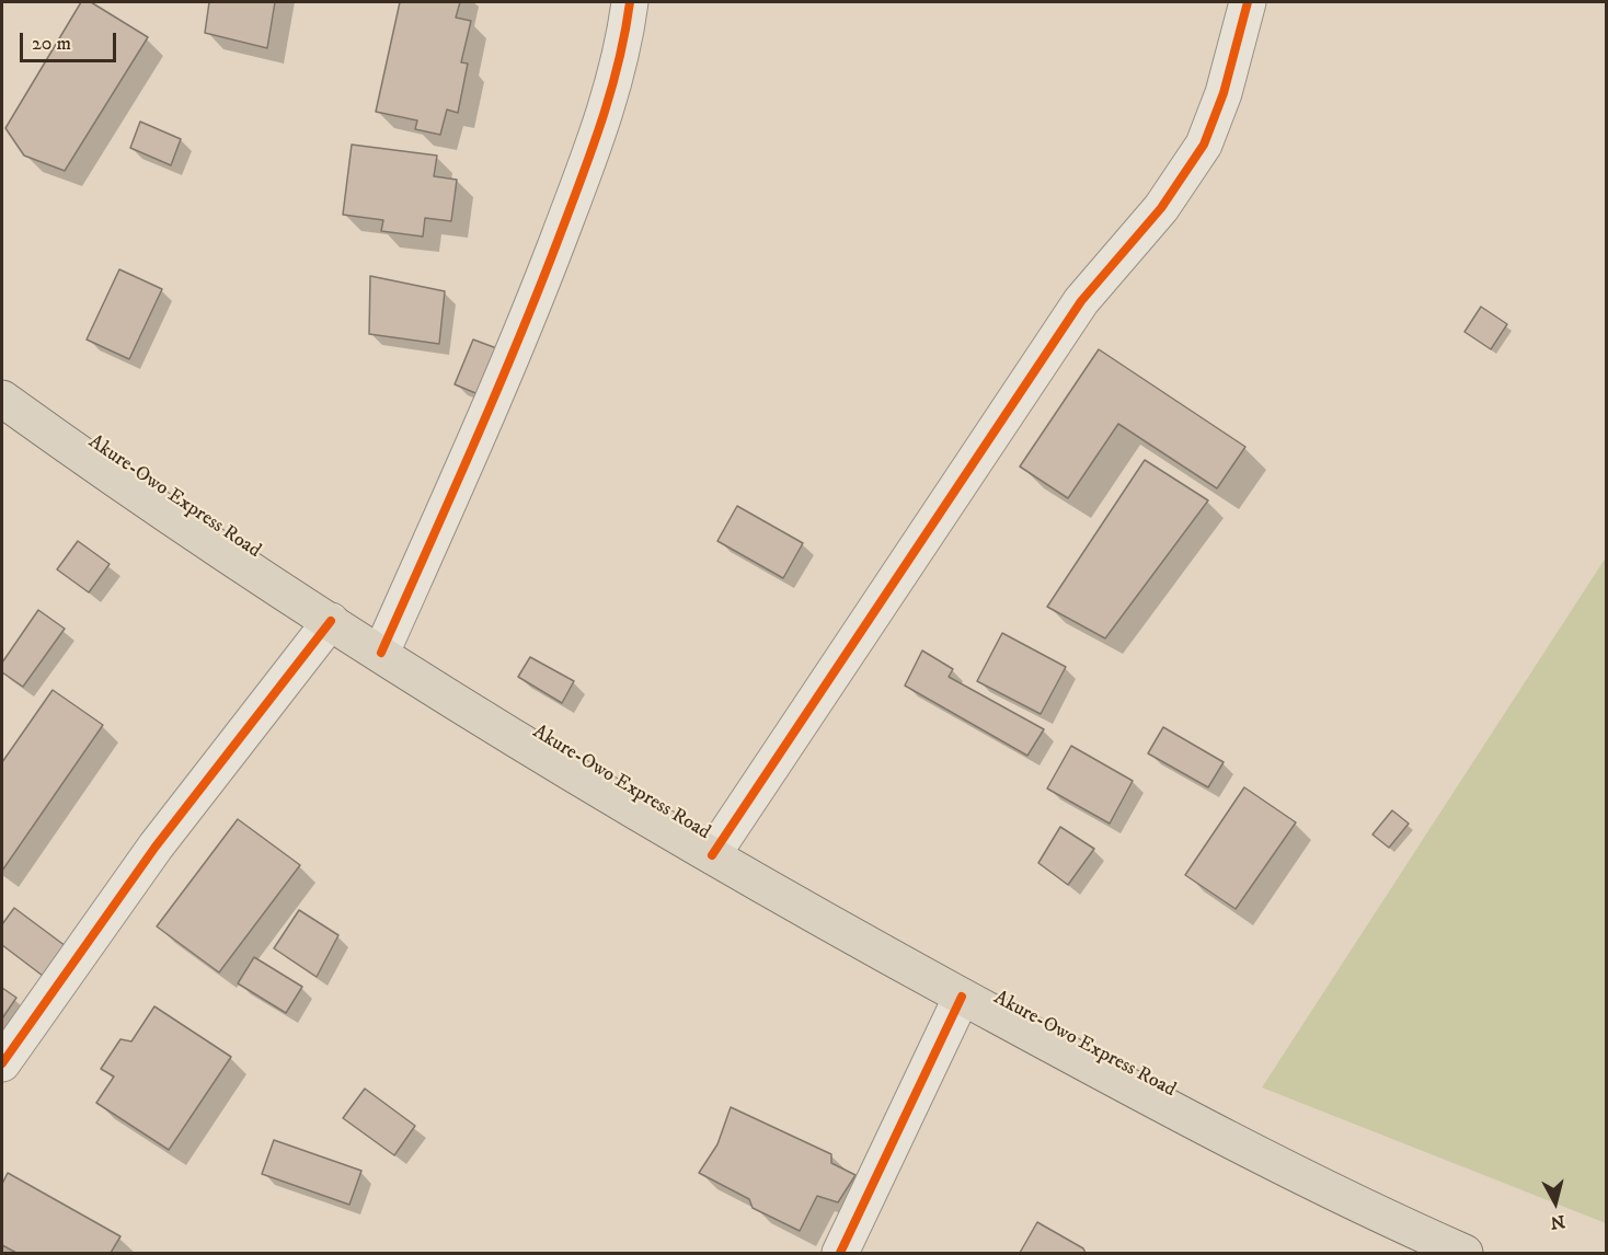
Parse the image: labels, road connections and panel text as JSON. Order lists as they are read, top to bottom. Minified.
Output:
{"streets":{"highway":["Akure-Owo Express Road"]},"scale_bar":"20 m","north":"bottom"}
